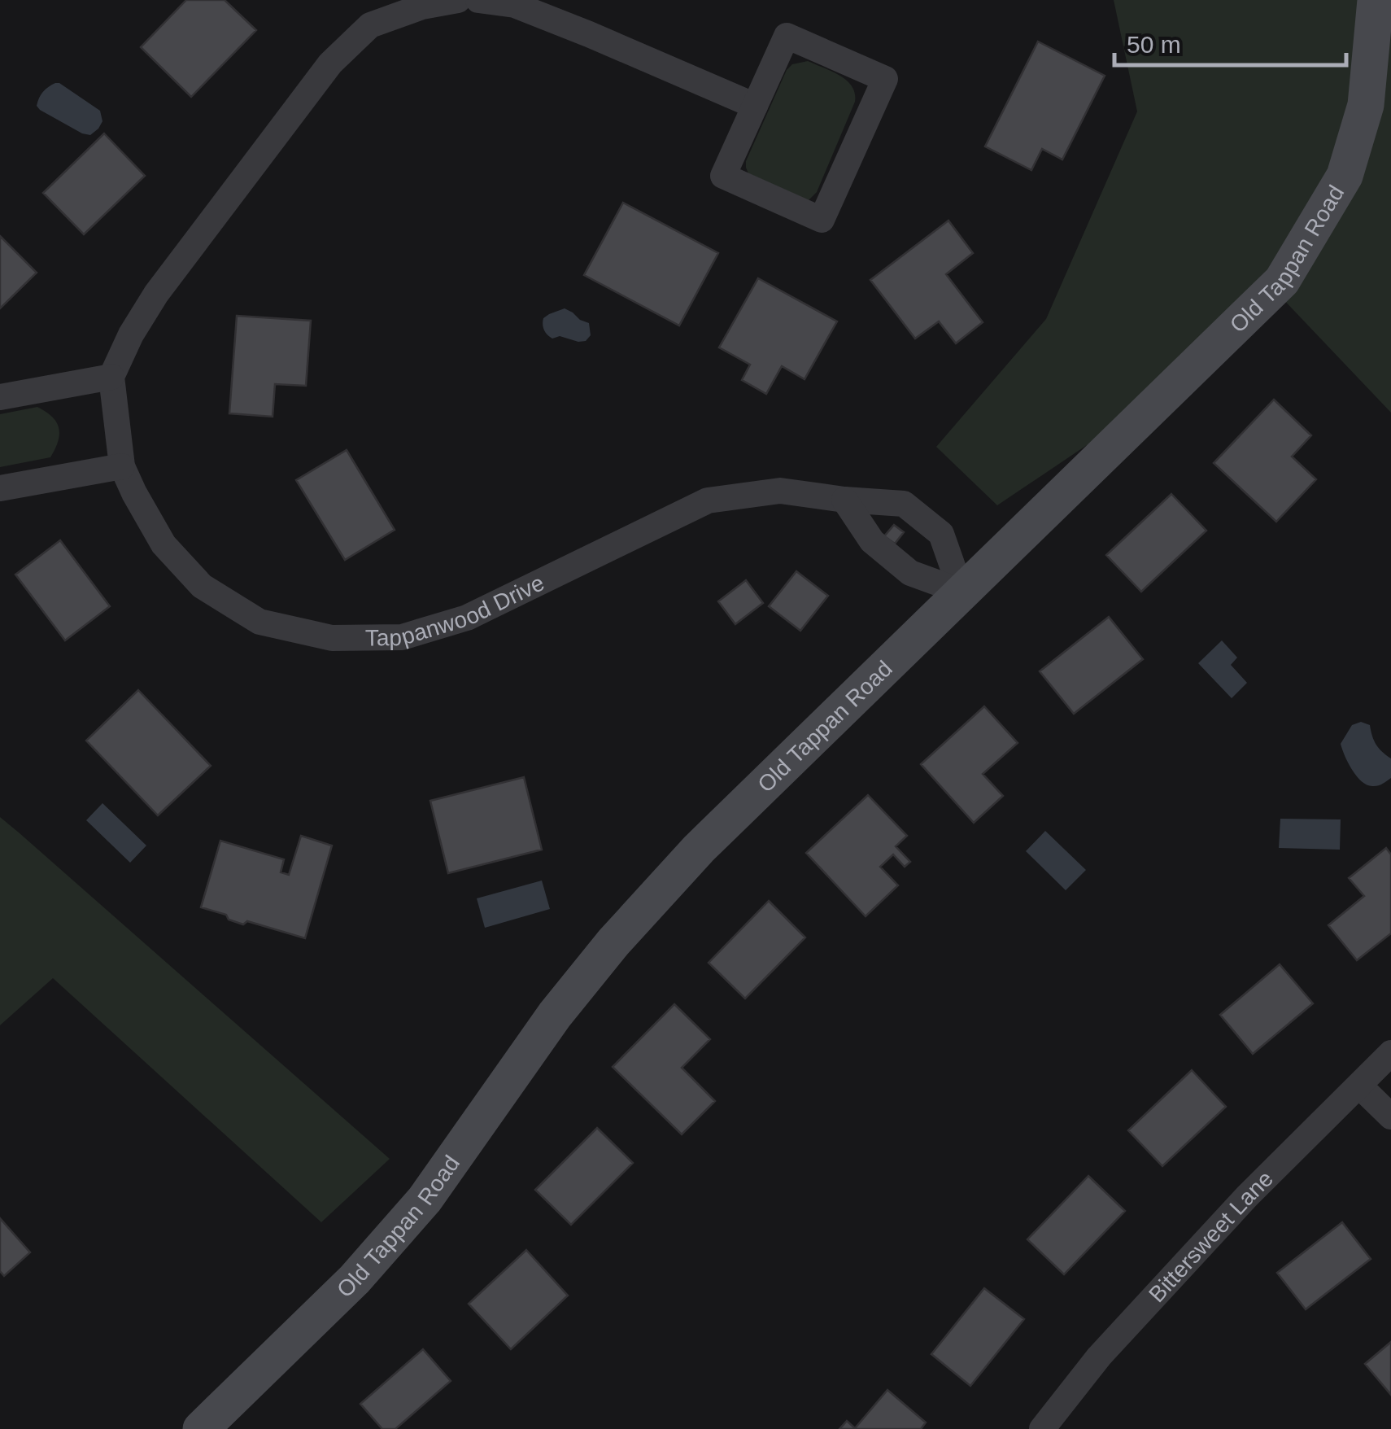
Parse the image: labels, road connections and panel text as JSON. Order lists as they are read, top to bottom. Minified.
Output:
{"streets":{"street":["Old Tappan Road","Tappanwood Drive","Bittersweet Lane"]},"crossings":[["Old Tappan Road","Tappanwood Drive"]],"scale_bar":"50 m"}
